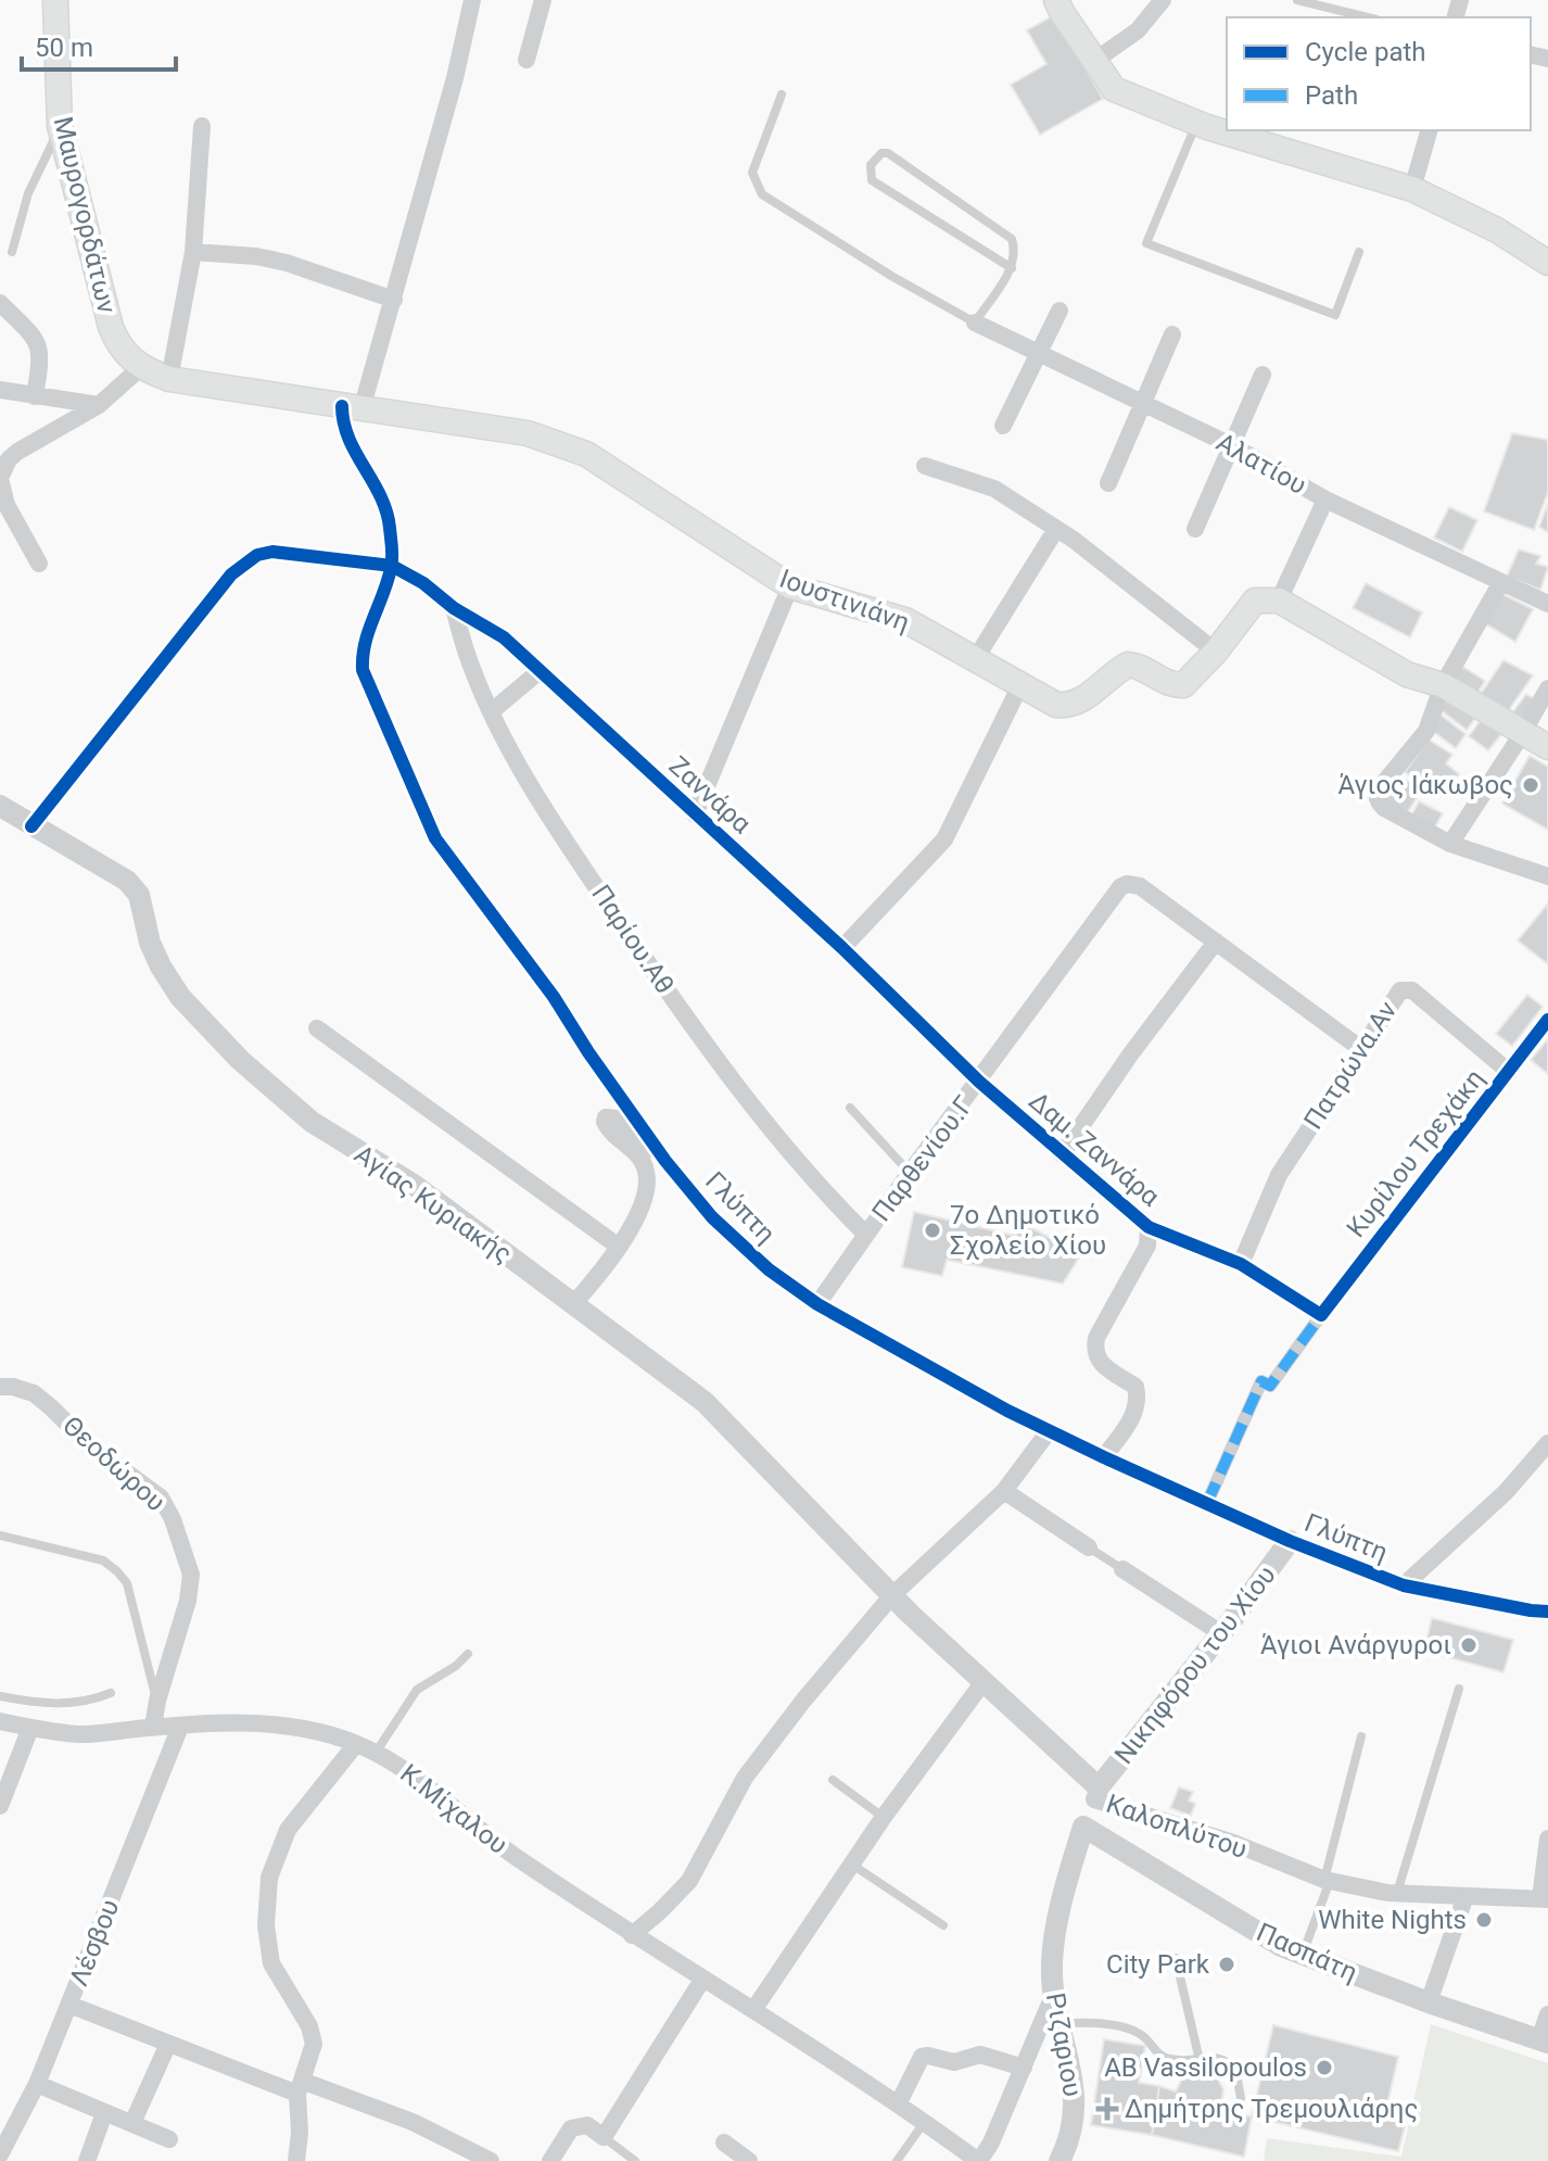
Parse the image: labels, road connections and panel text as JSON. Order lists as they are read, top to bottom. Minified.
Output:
{"streets":{"main road":["Μαυρογορδάτων","Ιουστινιάνη"],"street":["Αλατίου","Ζαννάρα","Παρίου.Αθ","Πατρώνα.Αν","Δαμ. Ζαννάρα","Κυρίλου Τρεχάκη","Παρθενίου.Γ","Αγίας Κυριακής","Γλύπτη","Θεοδώρου","Νικηφόρου του Χίου","Κ.Μίχαλου","Καλοπλύτου","Λέσβου","Πασπάτη","Ριζαριου"]},"crossings":[["Μαυρογορδάτων","Ιουστινιάνη"],["Ζαννάρα","Παρίου.Αθ"],["Ζαννάρα","Δαμ. Ζαννάρα"],["Ζαννάρα","Παρθενίου.Γ"],["Ζαννάρα","Γλύπτη"],["Παρίου.Αθ","Παρθενίου.Γ"],["Πατρώνα.Αν","Δαμ. Ζαννάρα"],["Πατρώνα.Αν","Κυρίλου Τρεχάκη"],["Δαμ. Ζαννάρα","Κυρίλου Τρεχάκη"],["Δαμ. Ζαννάρα","Παρθενίου.Γ"],["Κυρίλου Τρεχάκη","Γλύπτη"],["Παρθενίου.Γ","Γλύπτη"],["Αγίας Κυριακής","Καλοπλύτου"],["Γλύπτη","Νικηφόρου του Χίου"],["Θεοδώρου","Κ.Μίχαλου"],["Νικηφόρου του Χίου","Καλοπλύτου"],["Κ.Μίχαλου","Λέσβου"],["Πασπάτη","Ριζαριου"]],"places":{"other":["Άγιος Ιάκωβος","7ο Δημοτικό Σχολείο Χίου","Άγιοι Ανάργυροι","White Nights","City Park","AB Vassilopoulos"],"health":["Δημήτρης Τρεμουλιάρης"]},"legend":["Cycle path","Path"],"scale_bar":"50 m"}
